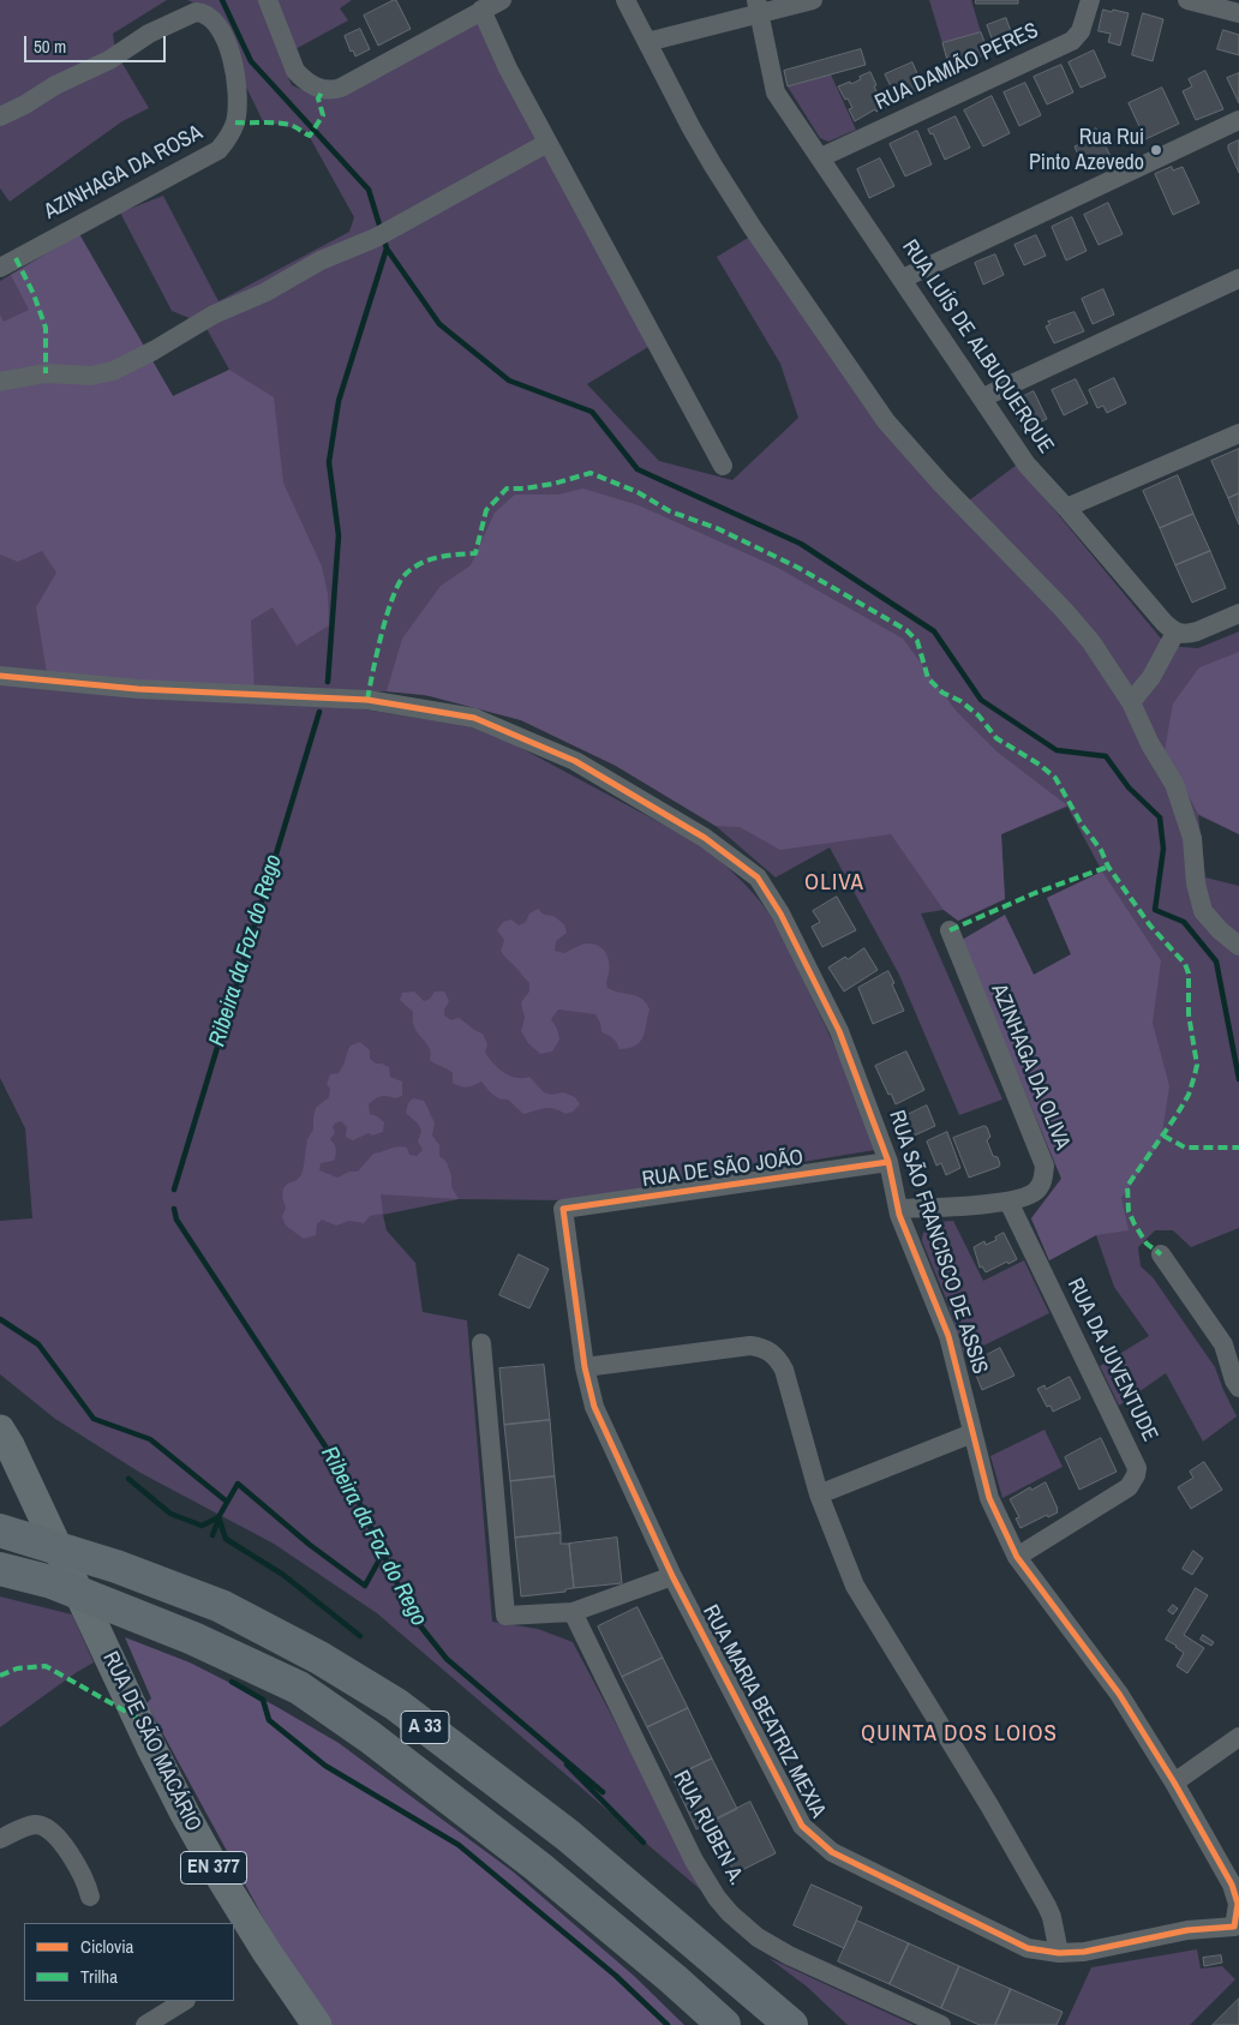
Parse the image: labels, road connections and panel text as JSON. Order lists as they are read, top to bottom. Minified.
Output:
{"streets":{"highway":["A 33"],"main road":["RUA DE SÃO MACÁRIO","EN 377"],"street":["RUA DAMIÃO PERES","AZINHAGA DA ROSA","RUA LUÍS DE ALBUQUERQUE","AZINHAGA DA OLIVA","RUA DE SÃO JOÃO","RUA SÃO FRANCISCO DE ASSIS","RUA DA JUVENTUDE","RUA MARIA BEATRIZ MEXIA","RUA RUBEN A."]},"crossings":[["RUA DAMIÃO PERES","RUA LUÍS DE ALBUQUERQUE"],["AZINHAGA DA OLIVA","RUA SÃO FRANCISCO DE ASSIS"],["AZINHAGA DA OLIVA","RUA DA JUVENTUDE"],["RUA DE SÃO JOÃO","RUA SÃO FRANCISCO DE ASSIS"],["RUA DE SÃO JOÃO","RUA MARIA BEATRIZ MEXIA"],["RUA SÃO FRANCISCO DE ASSIS","RUA DA JUVENTUDE"],["RUA SÃO FRANCISCO DE ASSIS","RUA MARIA BEATRIZ MEXIA"]],"districts":["OLIVA","QUINTA DOS LOIOS"],"water":["Ribeira da Foz do Rego"],"places":["Rua Rui Pinto Azevedo"],"legend":["Ciclovia","Trilha"],"scale_bar":"50 m"}
